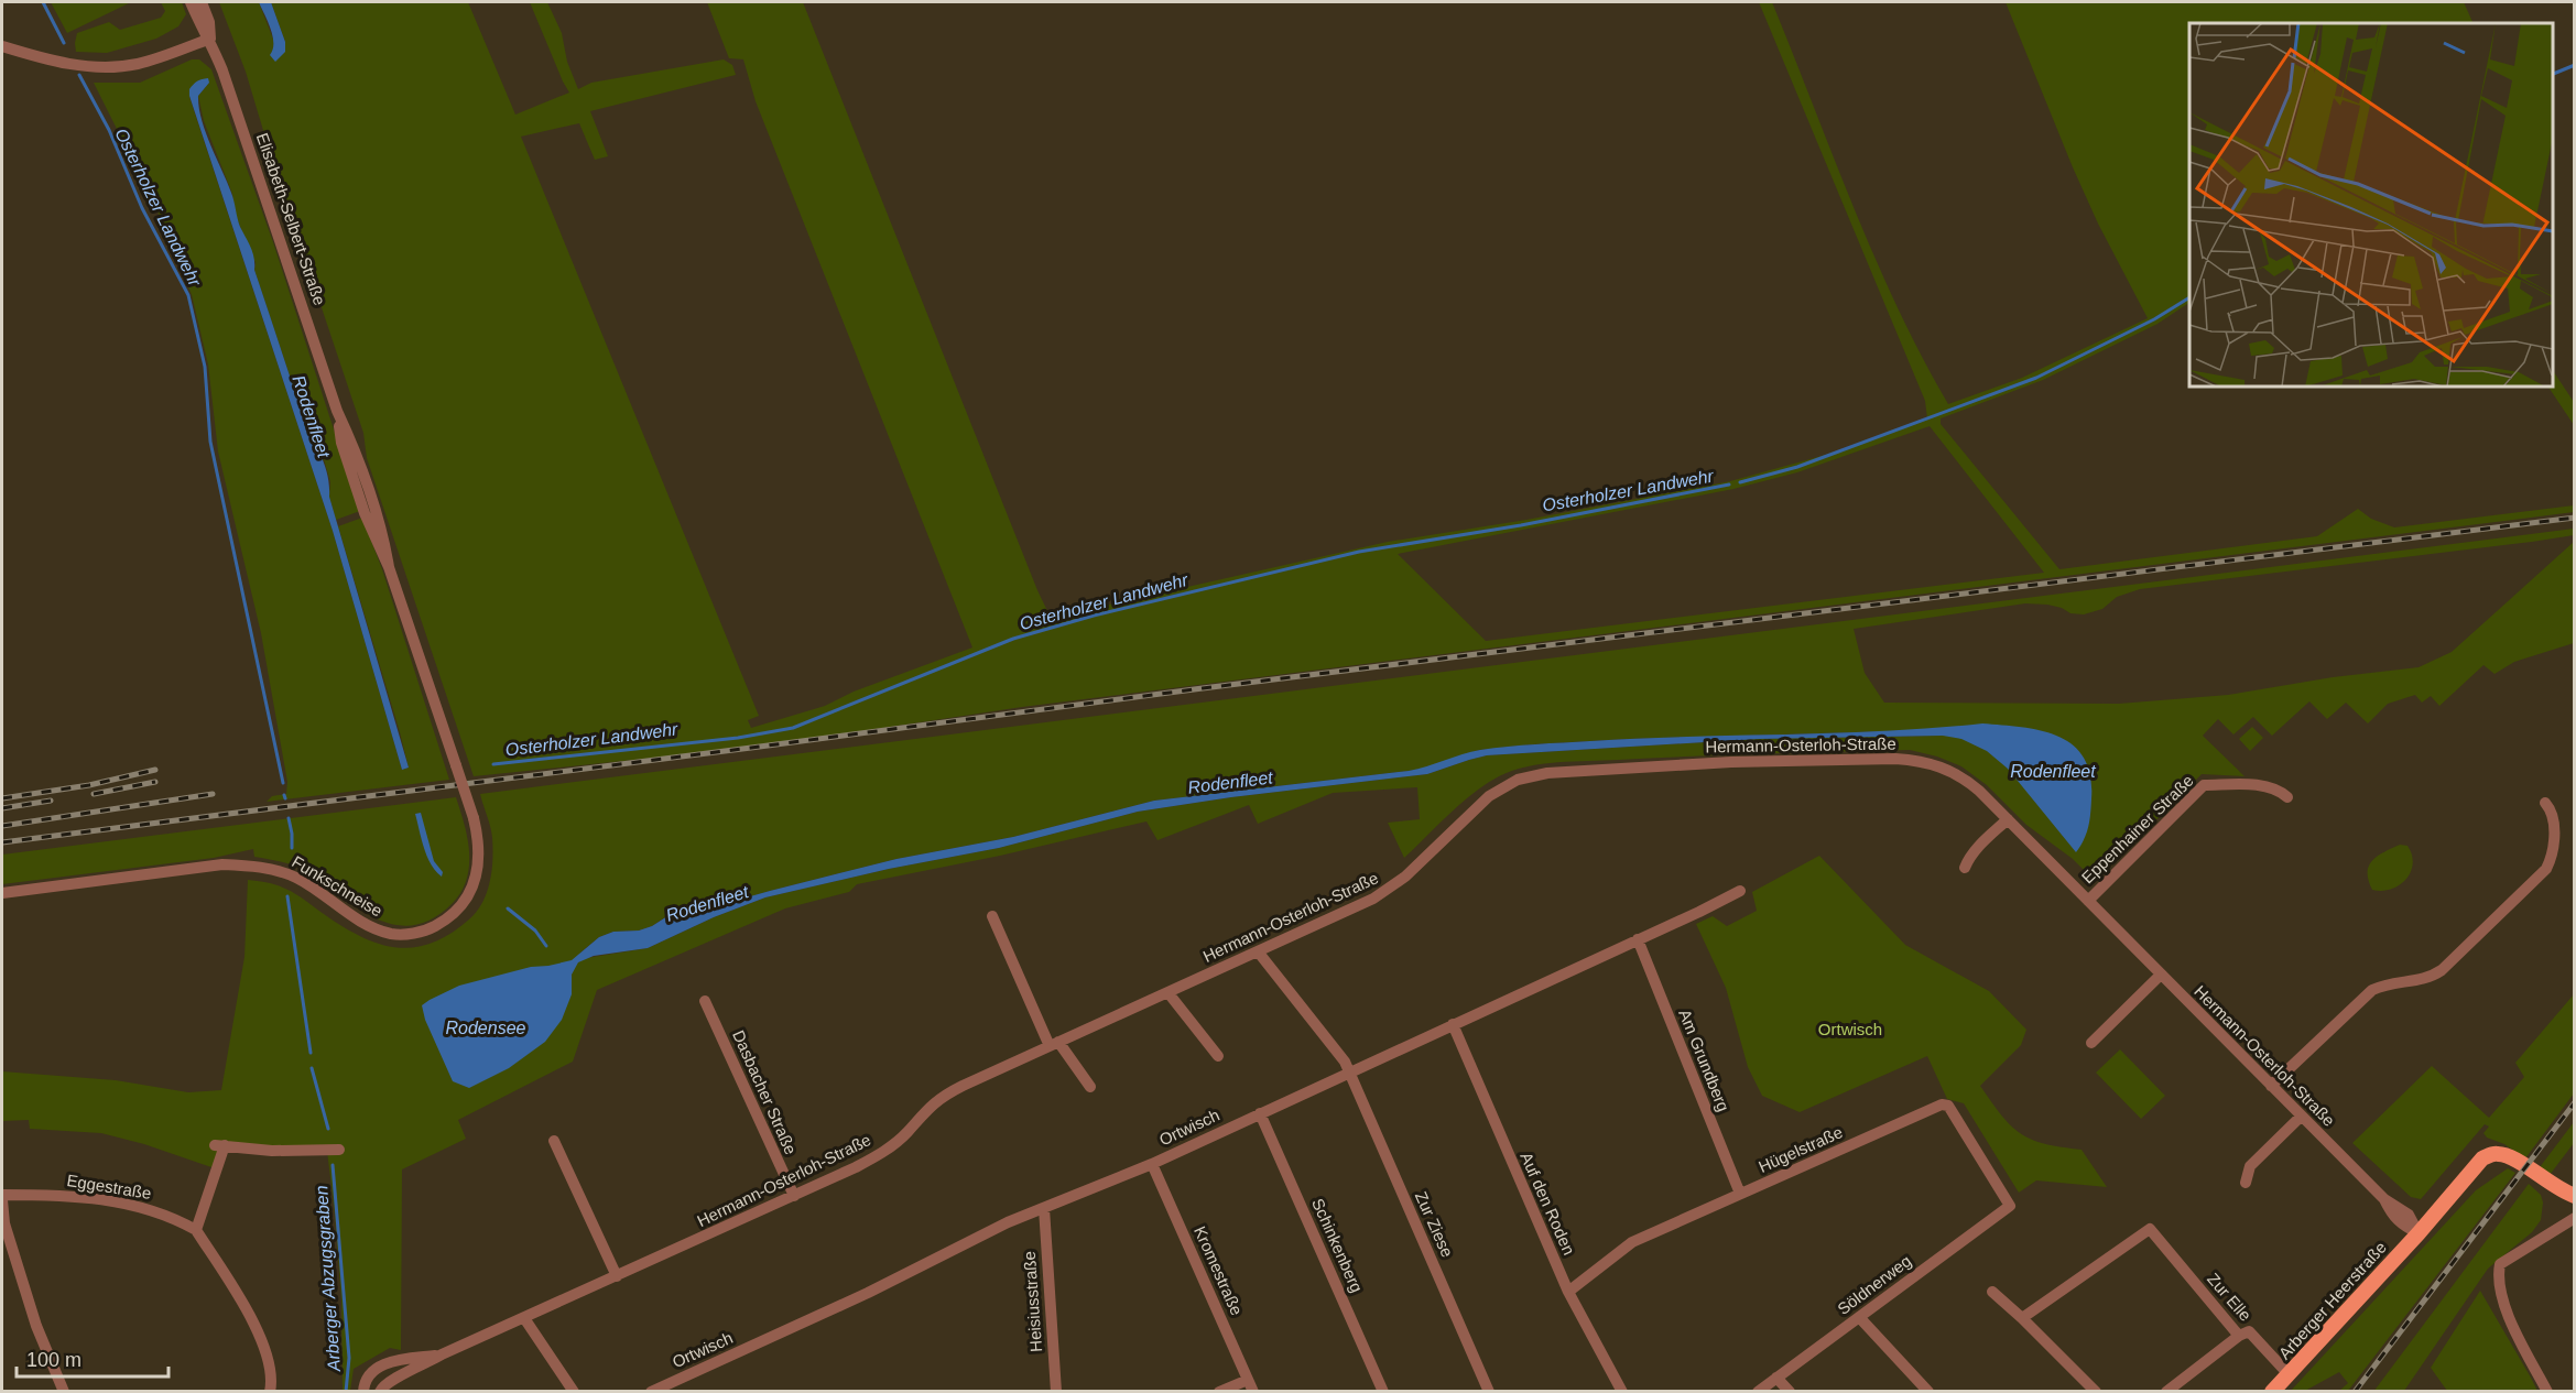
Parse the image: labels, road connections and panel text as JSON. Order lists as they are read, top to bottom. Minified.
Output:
{"streets":{"main road":["Arberger Heerstraße"],"street":["Elisabeth-Selbert-Straße","Hermann-Osterloh-Straße","Eppenhainer Straße","Funkschneise","Am Grundberg","Dasbacher Straße","Ortwisch","Hügelstraße","Eggestraße","Auf den Roden","Zur Ziese","Schinkenberg","Kromestraße","Söldnerweg","Zur Elle","Heisiusstraße"]},"crossings":[["Elisabeth-Selbert-Straße","Funkschneise"],["Hermann-Osterloh-Straße","Eppenhainer Straße"],["Hermann-Osterloh-Straße","Dasbacher Straße"],["Hermann-Osterloh-Straße","Zur Ziese"],["Hermann-Osterloh-Straße","Arberger Heerstraße"],["Am Grundberg","Ortwisch"],["Am Grundberg","Hügelstraße"],["Ortwisch","Auf den Roden"],["Ortwisch","Zur Ziese"],["Ortwisch","Schinkenberg"],["Ortwisch","Kromestraße"],["Ortwisch","Heisiusstraße"],["Hügelstraße","Auf den Roden"],["Hügelstraße","Söldnerweg"],["Zur Elle","Arberger Heerstraße"]],"water":["Osterholzer Landwehr","Rodenfleet","Rodensee","Arberger Abzugsgraben"],"parks":["Ortwisch"],"scale_bar":"100 m"}
